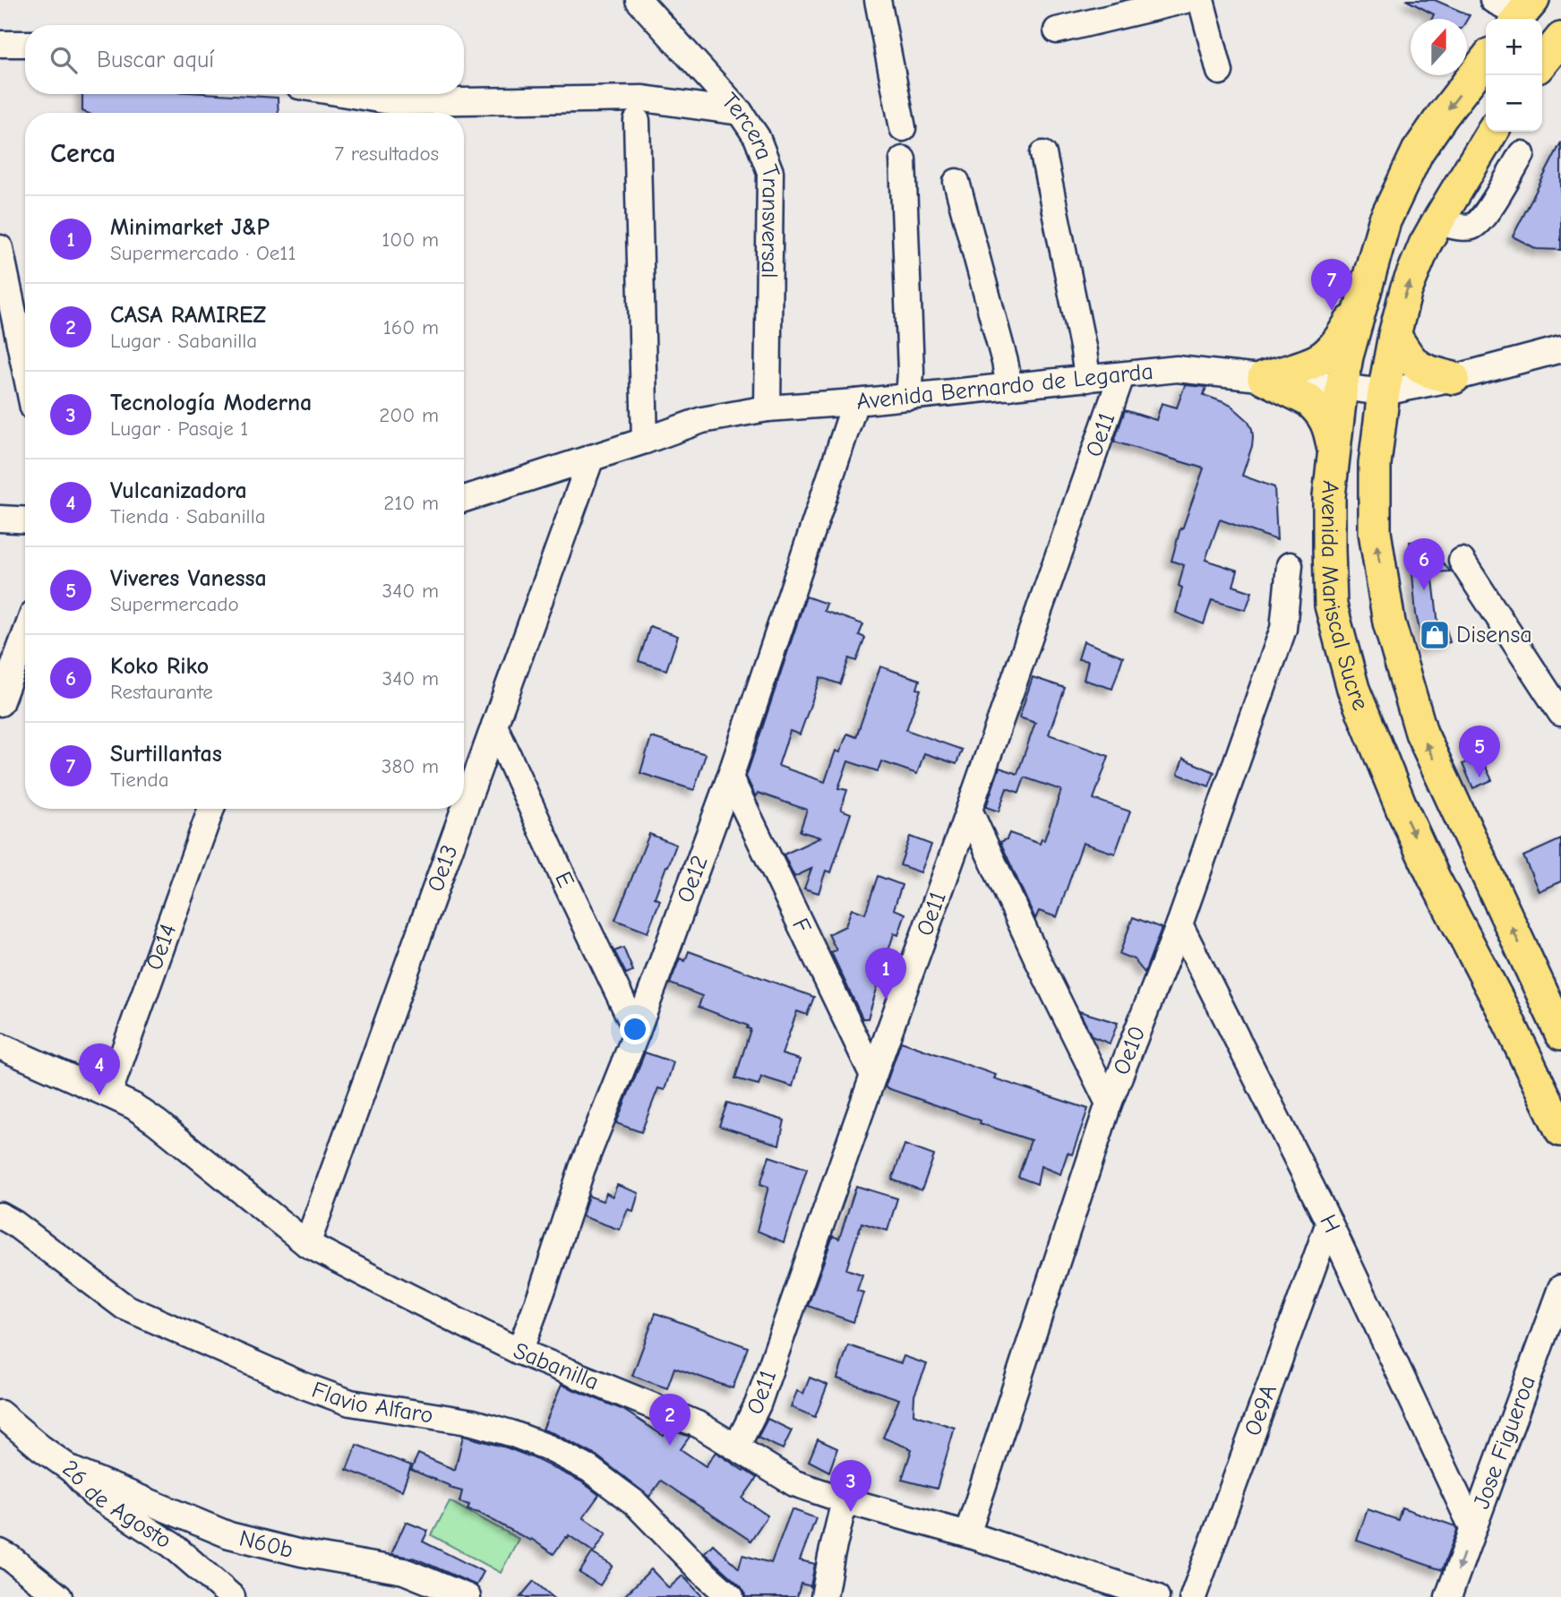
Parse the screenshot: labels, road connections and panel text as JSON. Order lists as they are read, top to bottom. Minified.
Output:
{"streets":{"main road":["Avenida Mariscal Sucre"],"street":["Tercera Transversal","Avenida Bernardo de Legarda","Oe11","Oe13","Oe12","E","F","Oe14","Oe10","H","Sabanilla","Flavio Alfaro","Oe9A","Jose Figueroa","26 de Agosto","N60b"]},"crossings":[["Tercera Transversal","Avenida Bernardo de Legarda"],["Avenida Bernardo de Legarda","Oe11"],["Avenida Bernardo de Legarda","Avenida Mariscal Sucre"],["Avenida Bernardo de Legarda","Oe13"],["Avenida Bernardo de Legarda","Oe12"],["Oe11","F"],["Oe11","Sabanilla"],["Oe13","E"],["Oe13","Sabanilla"],["Oe12","E"],["Oe12","F"],["Oe12","Sabanilla"],["Oe14","Sabanilla"],["Oe10","H"],["Oe10","Sabanilla"],["H","Oe9A"],["H","Jose Figueroa"],["26 de Agosto","N60b"]],"places":{"shop":["Disensa"]},"north":"top","page":{"map_buttons":["+","−"],"search":"Buscar aquí","heading":["Cerca","7 resultados"],"list":[{"mark":"1","name":"Minimarket J&P","note":"Supermercado · Oe11","value":"100 m"},{"mark":"2","name":"CASA RAMIREZ","note":"Lugar · Sabanilla","value":"160 m"},{"mark":"3","name":"Tecnología Moderna","note":"Lugar · Pasaje 1","value":"200 m"},{"mark":"4","name":"Vulcanizadora","note":"Tienda · Sabanilla","value":"210 m"},{"mark":"5","name":"Viveres Vanessa","note":"Supermercado","value":"340 m"},{"mark":"6","name":"Koko Riko","note":"Restaurante","value":"340 m"},{"mark":"7","name":"Surtillantas","note":"Tienda","value":"380 m"}],"pins":["7","6","5","1","4","2","3"]}}
